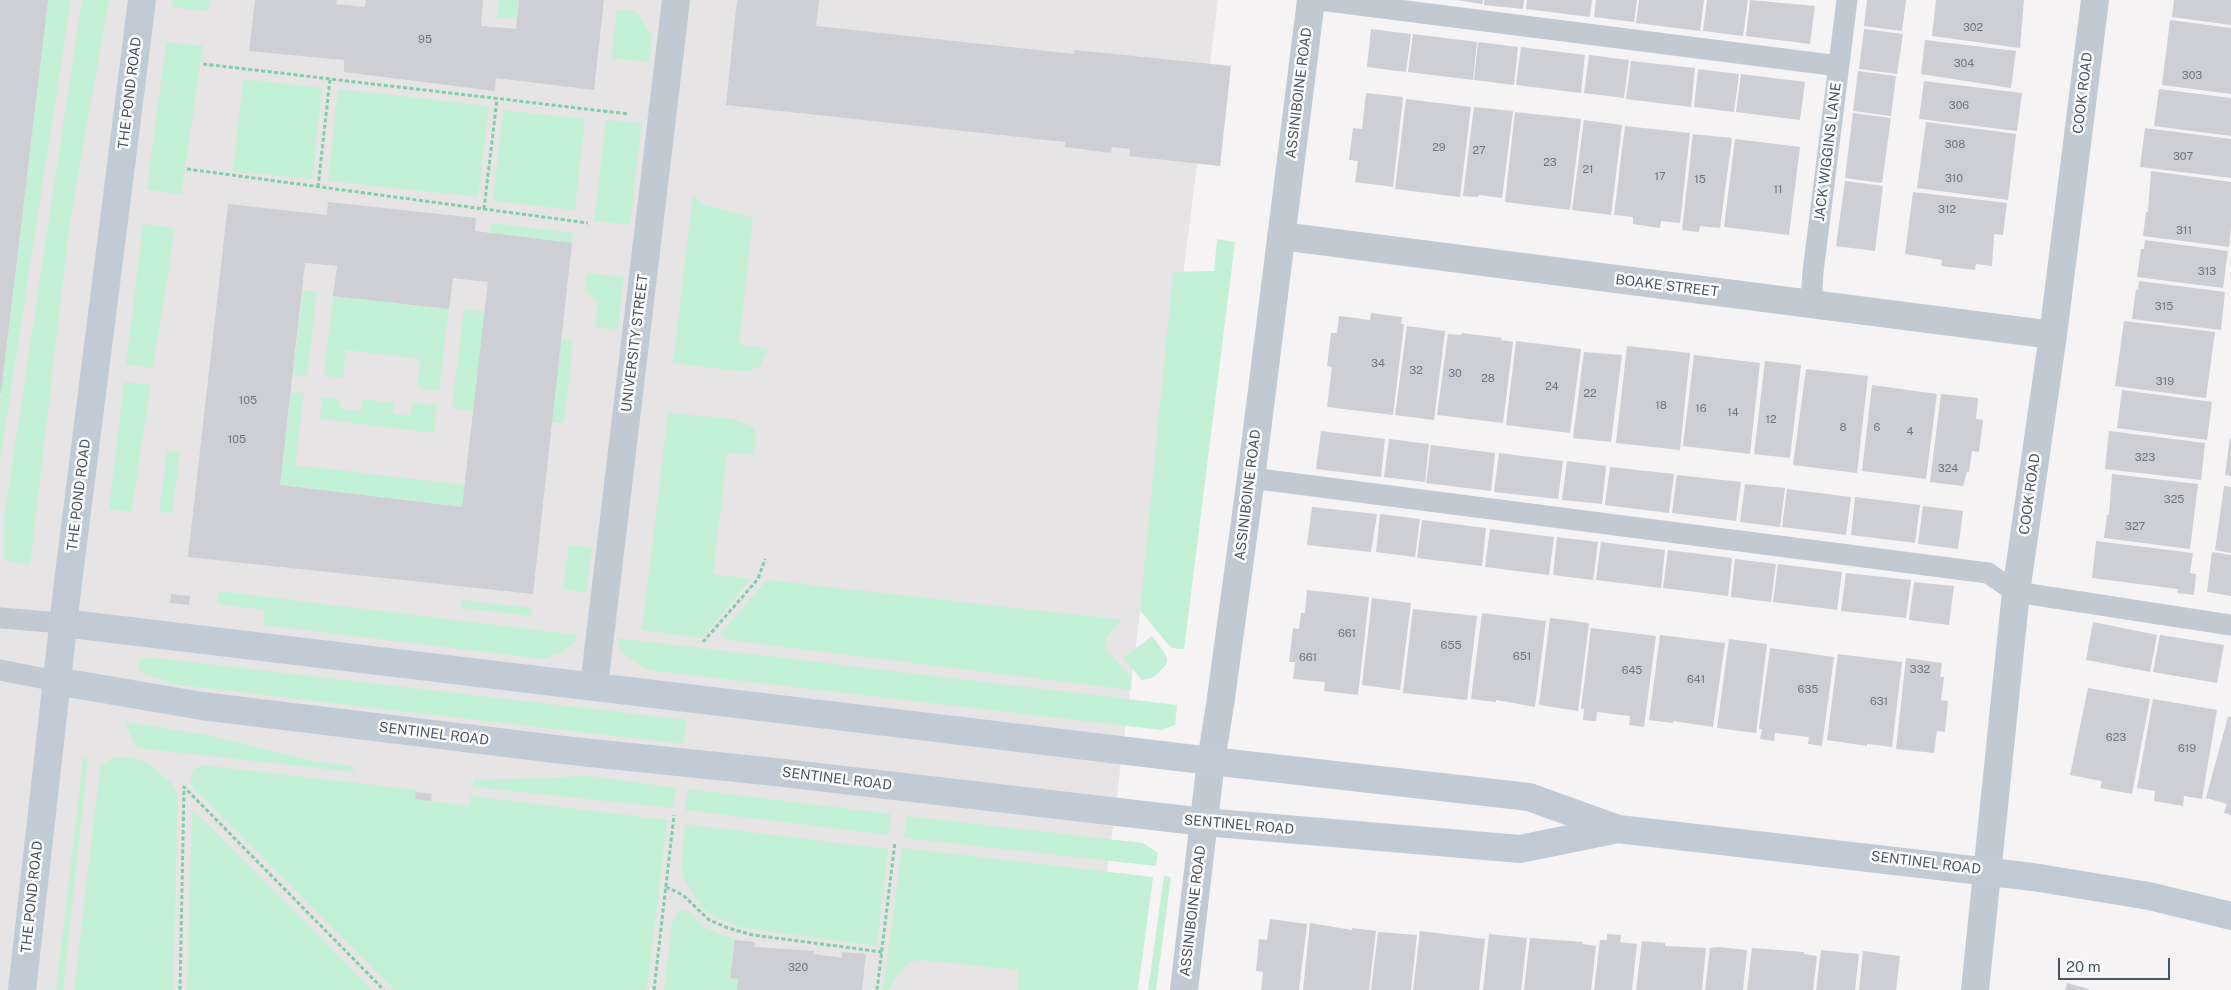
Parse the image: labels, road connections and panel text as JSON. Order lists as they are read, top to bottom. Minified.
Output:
{"streets":{"street":["THE POND ROAD","ASSINIBOINE ROAD","COOK ROAD","BOAKE STREET","UNIVERSITY STREET","SENTINEL ROAD"],"lane":["JACK WIGGINS LANE"]},"crossings":[["THE POND ROAD","SENTINEL ROAD"],["ASSINIBOINE ROAD","BOAKE STREET"],["ASSINIBOINE ROAD","SENTINEL ROAD"],["COOK ROAD","BOAKE STREET"],["COOK ROAD","SENTINEL ROAD"],["JACK WIGGINS LANE","BOAKE STREET"],["UNIVERSITY STREET","SENTINEL ROAD"]],"house_numbers":["302","95","304","303","306","308","29","27","307","23","21","17","310","15","11","312","311","313","315","34","32","30","28","319","24","22","105","18","16","14","12","8","6","4","105","323","324","325","327","661","655","651","661","332","645","641","635","631","623","619","320"],"scale_bar":"20 m"}
